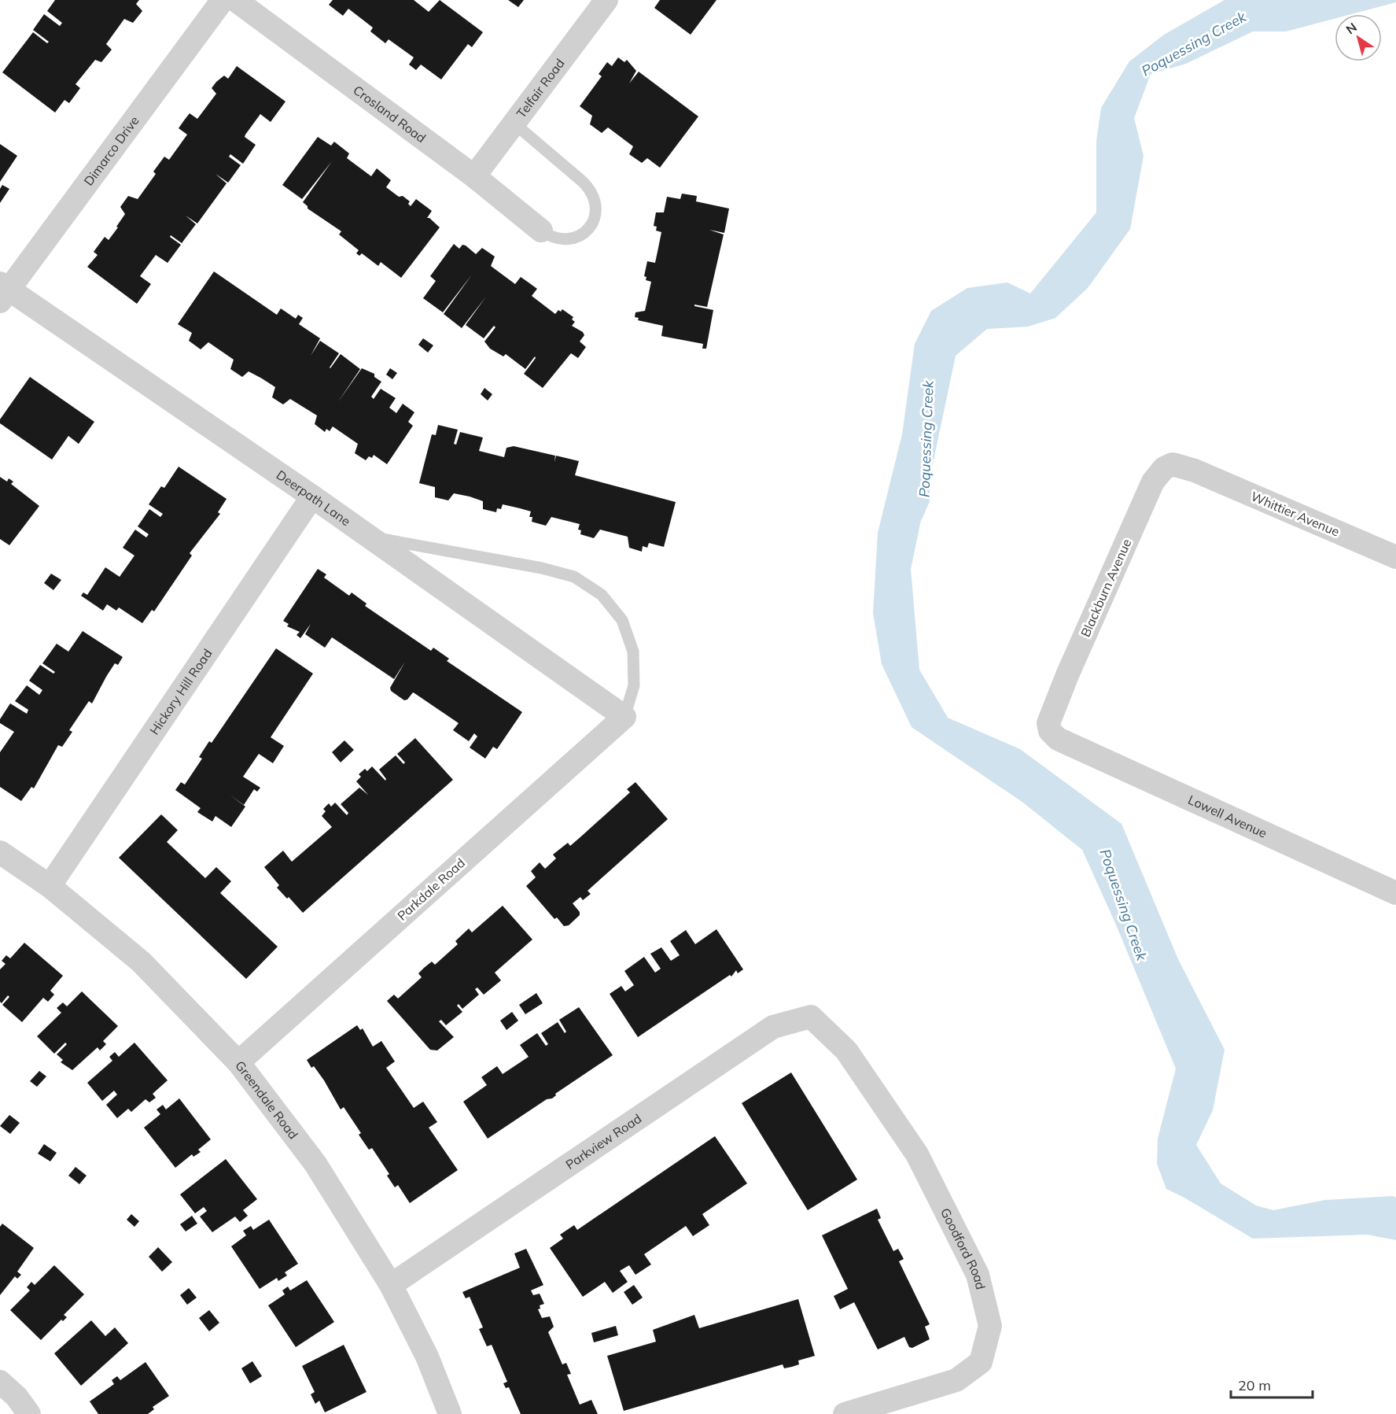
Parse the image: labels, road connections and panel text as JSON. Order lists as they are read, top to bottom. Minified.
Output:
{"streets":{"street":["Telfair Road","Crosland Road","Dimarco Drive","Deerpath Lane","Whittier Avenue","Blackburn Avenue","Hickory Hill Road","Lowell Avenue","Parkdale Road","Greendale Road","Parkview Road","Goodford Road"]},"crossings":[["Telfair Road","Crosland Road"],["Dimarco Drive","Deerpath Lane"],["Deerpath Lane","Hickory Hill Road"],["Deerpath Lane","Parkdale Road"],["Whittier Avenue","Blackburn Avenue"],["Blackburn Avenue","Lowell Avenue"],["Hickory Hill Road","Greendale Road"],["Parkdale Road","Greendale Road"],["Greendale Road","Parkview Road"],["Parkview Road","Goodford Road"]],"water":["Poquessing Creek"],"scale_bar":"20 m","north":"top left"}
